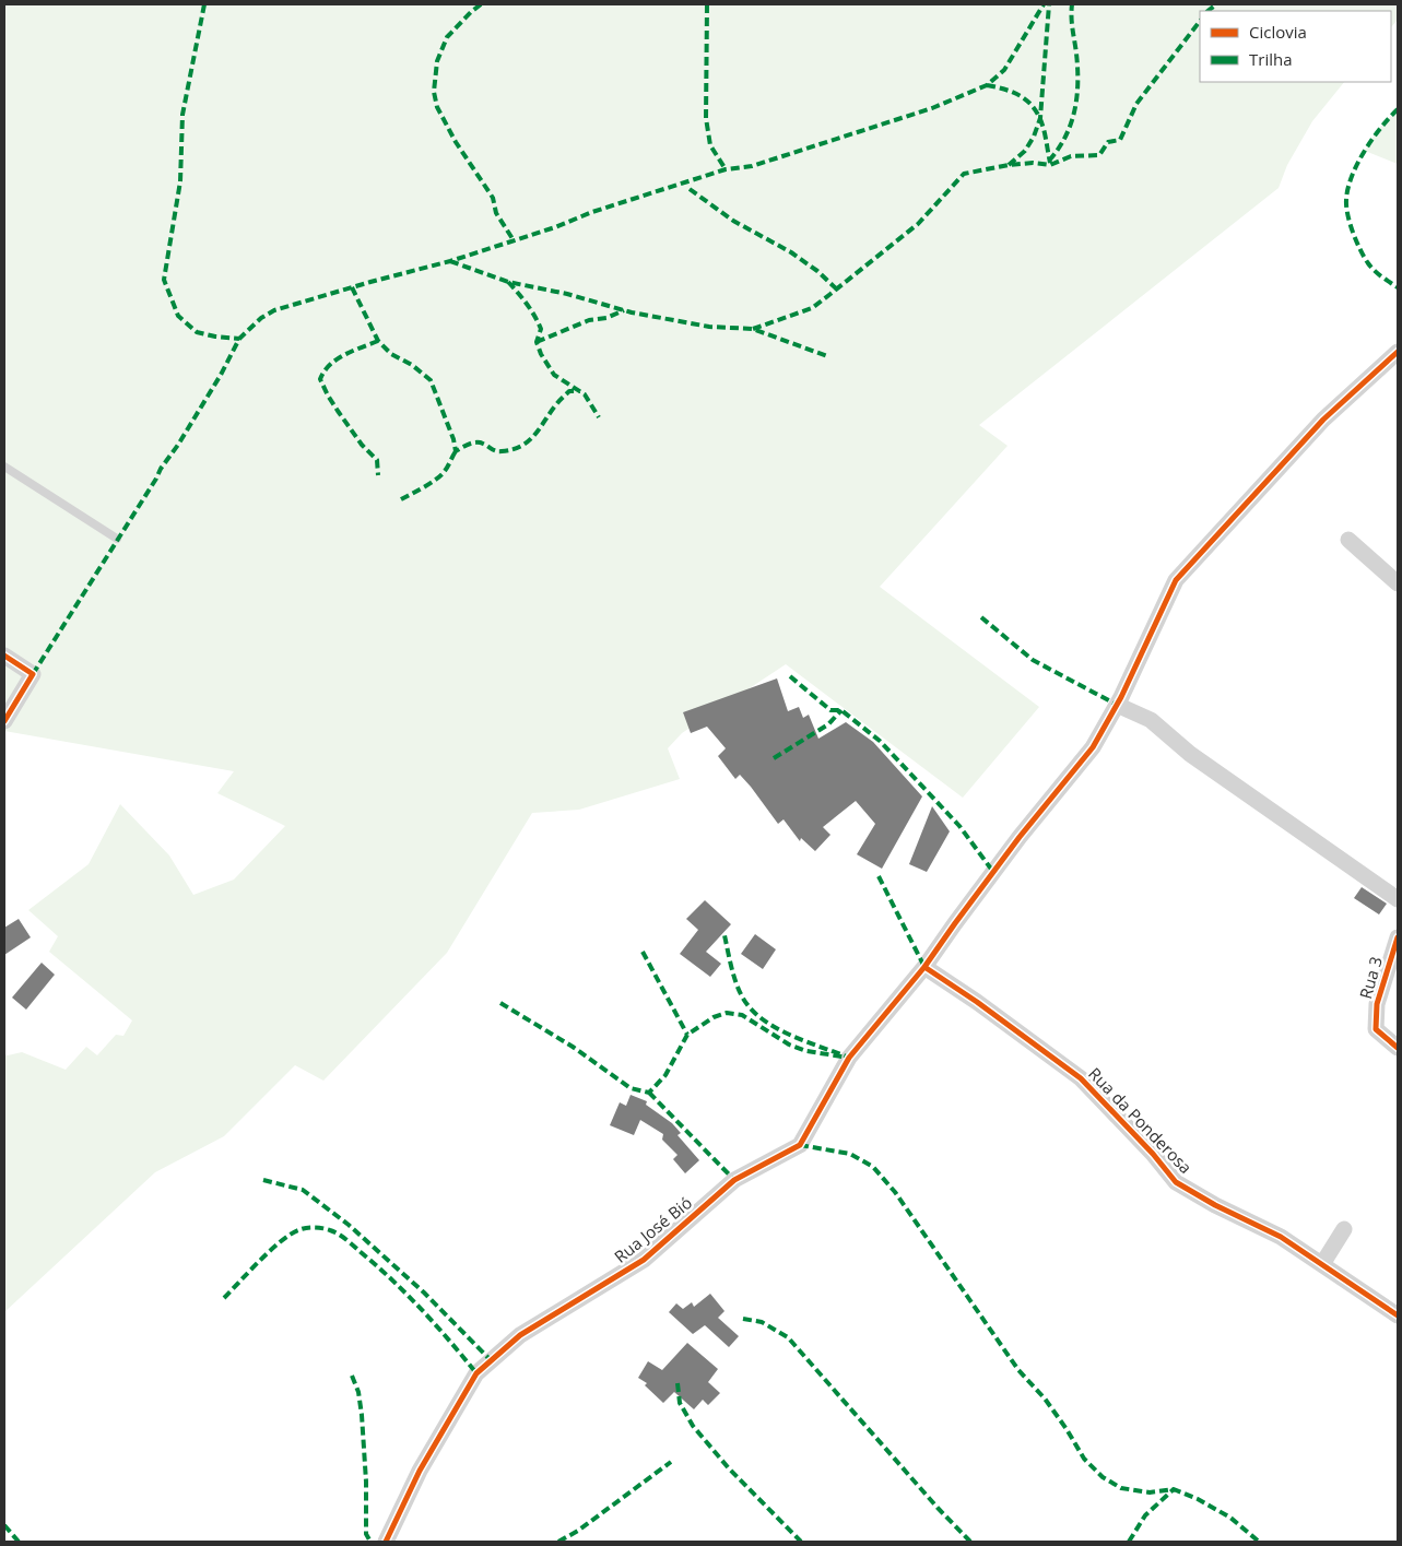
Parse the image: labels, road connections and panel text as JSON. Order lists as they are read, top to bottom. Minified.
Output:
{"streets":{"street":["Rua 3","Rua da Ponderosa","Rua José Bió"]},"crossings":[["Rua da Ponderosa","Rua José Bió"]],"legend":["Ciclovia","Trilha"]}
